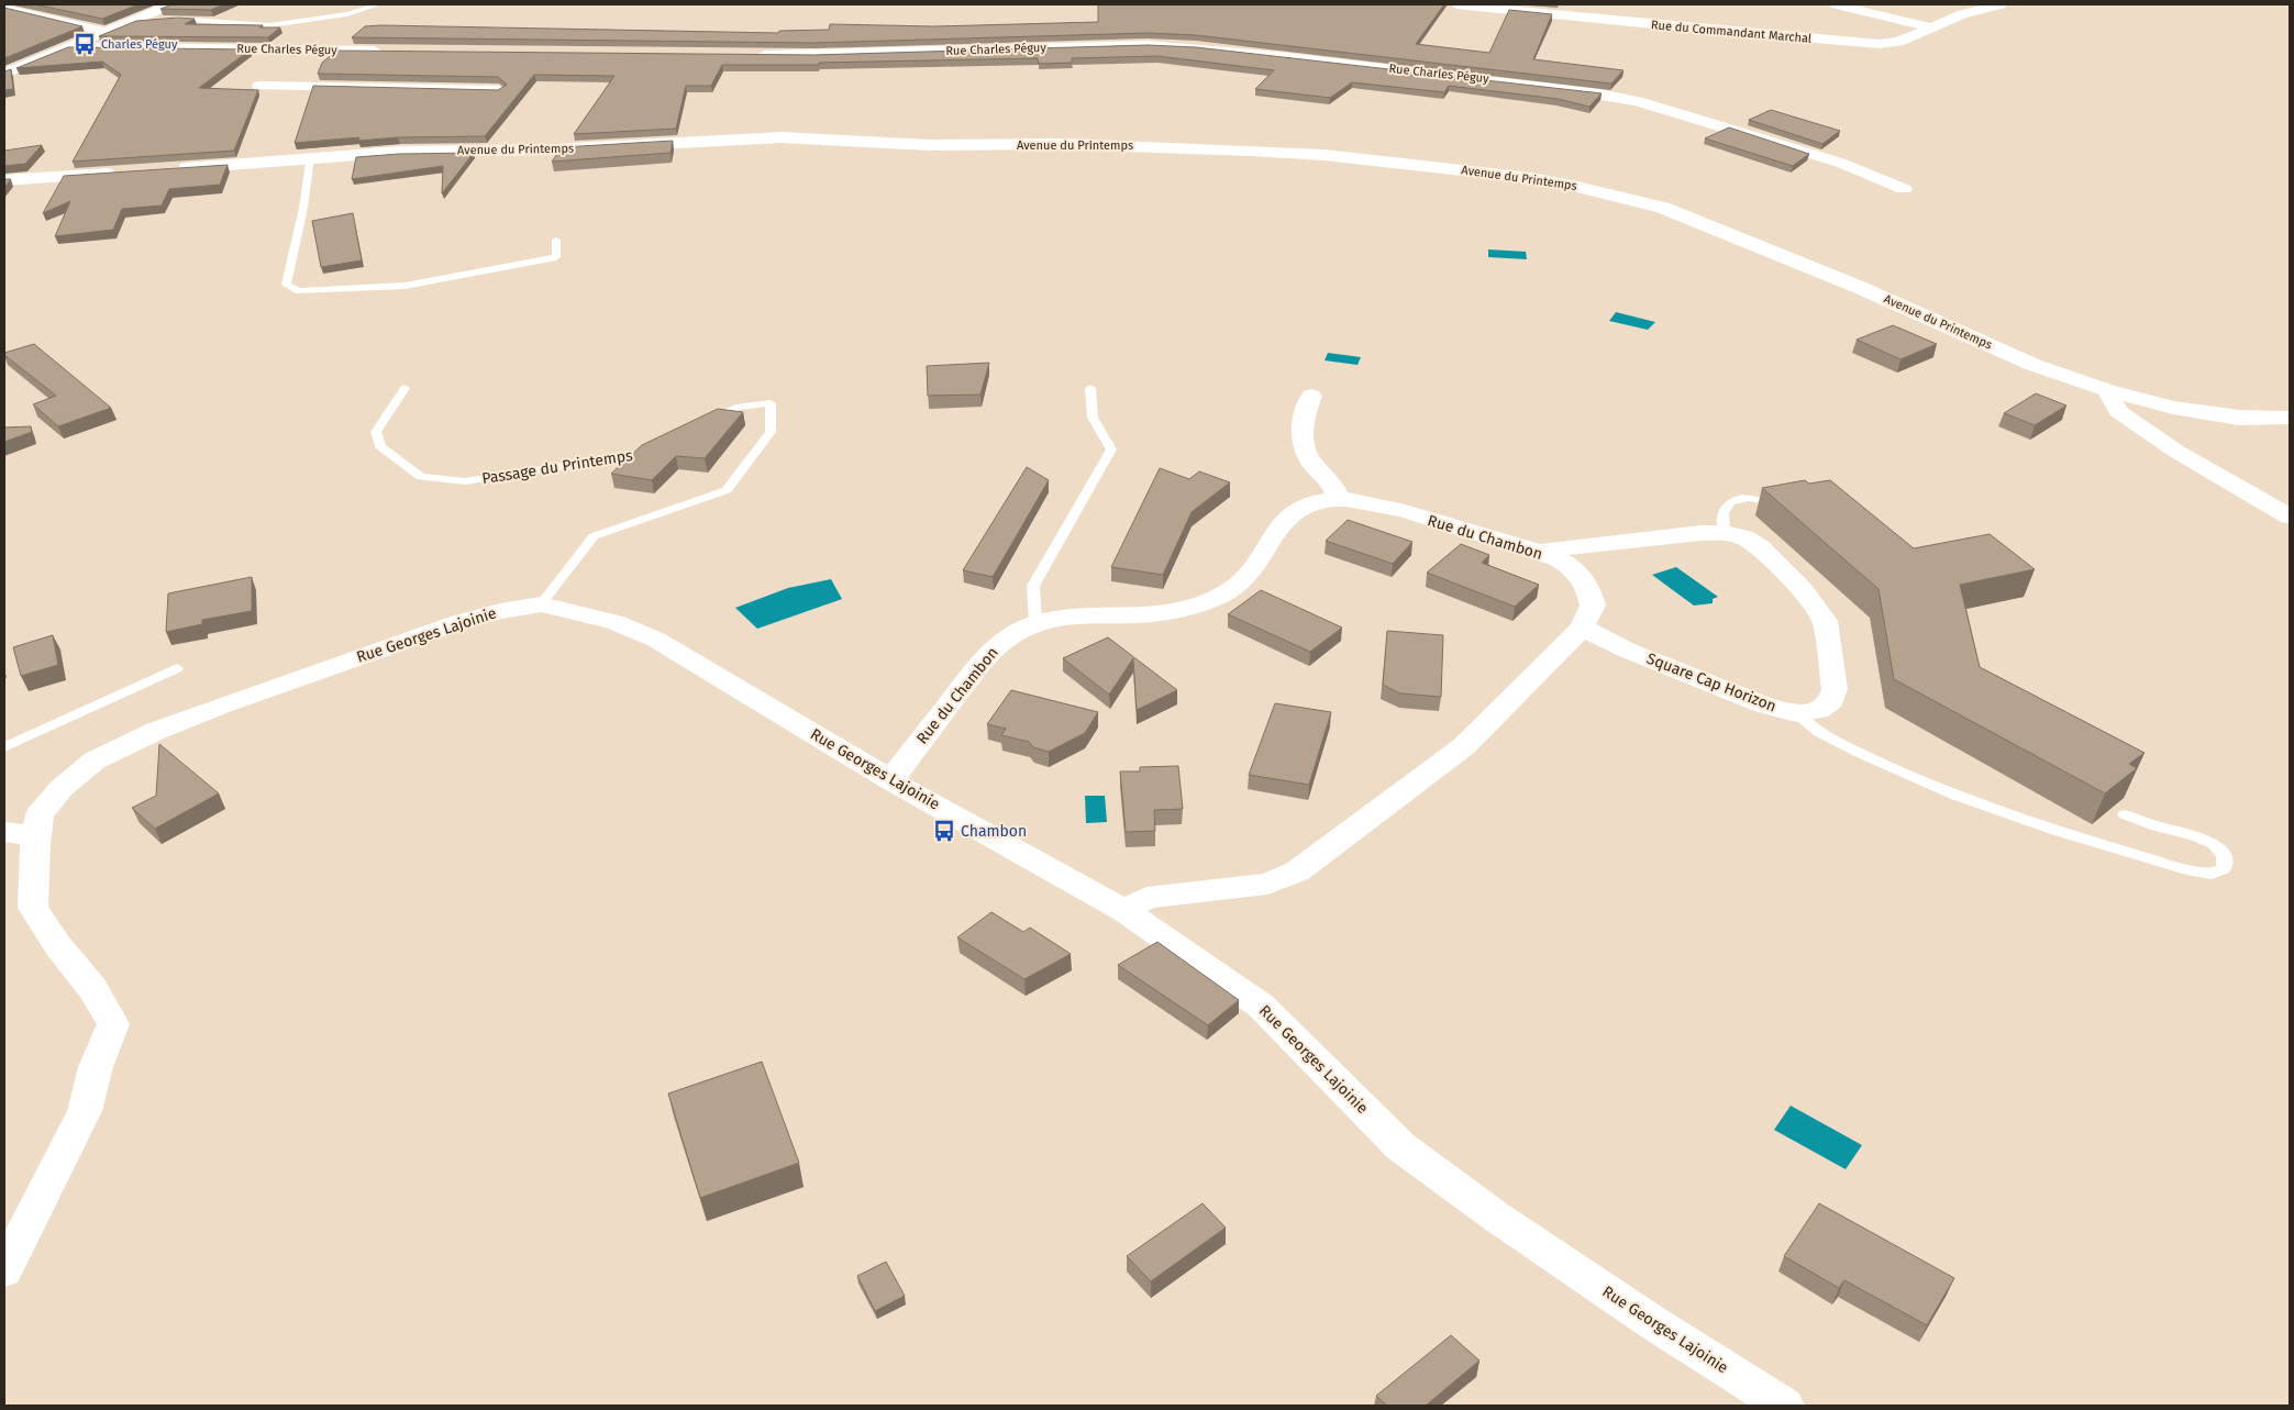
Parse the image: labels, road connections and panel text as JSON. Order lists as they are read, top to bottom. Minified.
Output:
{"streets":{"street":["Rue du Commandant Marchal","Rue Charles Péguy","Avenue du Printemps","Rue du Chambon","Rue Georges Lajoinie","Square Cap Horizon"],"lane":["Passage du Printemps"]},"crossings":[["Rue du Chambon","Rue Georges Lajoinie"],["Rue du Chambon","Square Cap Horizon"]],"places":{"bus stop":["Charles Péguy","Chambon"]}}
